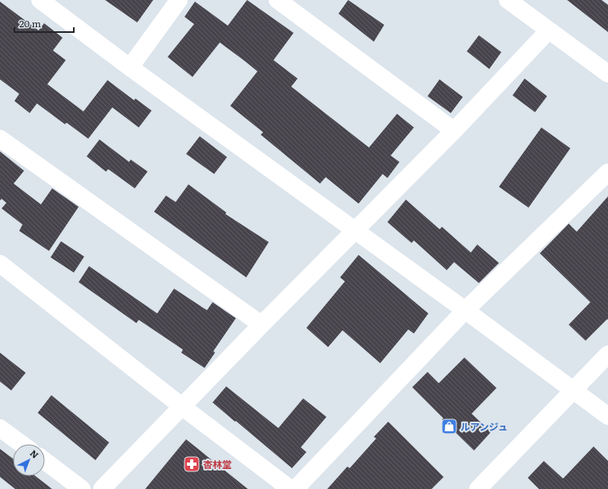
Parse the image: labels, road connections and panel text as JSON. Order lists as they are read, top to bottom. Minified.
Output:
{"places":{"shop":["ルアンジュ"],"pharmacy":["杏林堂"]},"scale_bar":"20 m","north":"top right"}
